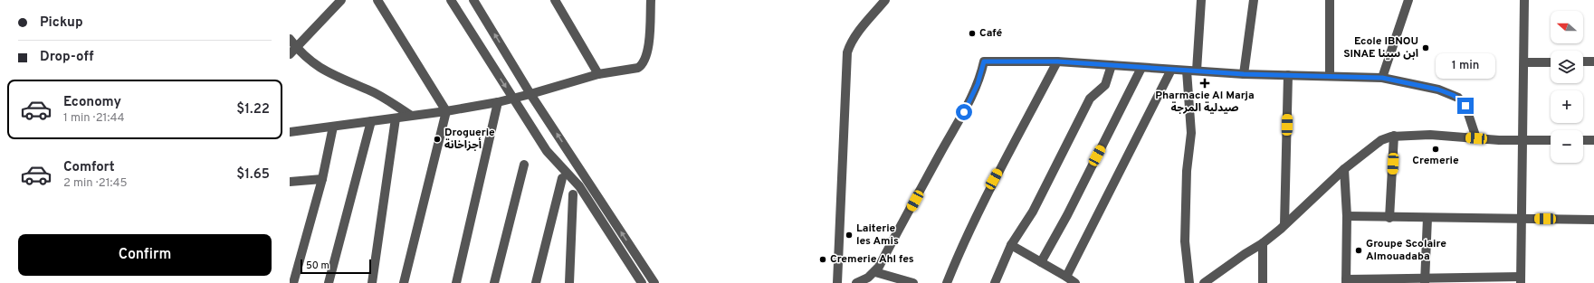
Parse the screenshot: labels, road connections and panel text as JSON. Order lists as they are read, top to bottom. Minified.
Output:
{"places":{"other":["Café","Ecole IBNOU SINAE ابن سينا","Droguerie أجزاخانة","Cremerie","Laiterie les Amis","Groupe Scolaire Almouadaba","Cremerie Ahl fes"],"health":["Pharmacie Al Marja صيدلية المرجة"]},"scale_bar":"50 m","north":"left","page":{"banner":["Pickup","Drop-off"],"map_buttons":["+","−"],"bubble":"1 min","list":[{"name":"Economy","note":"1 min · 21:44","value":"$1.22"},{"name":"Comfort","note":"2 min · 21:45","value":"$1.65"}],"buttons":"Confirm","scale":"50 m"}}
